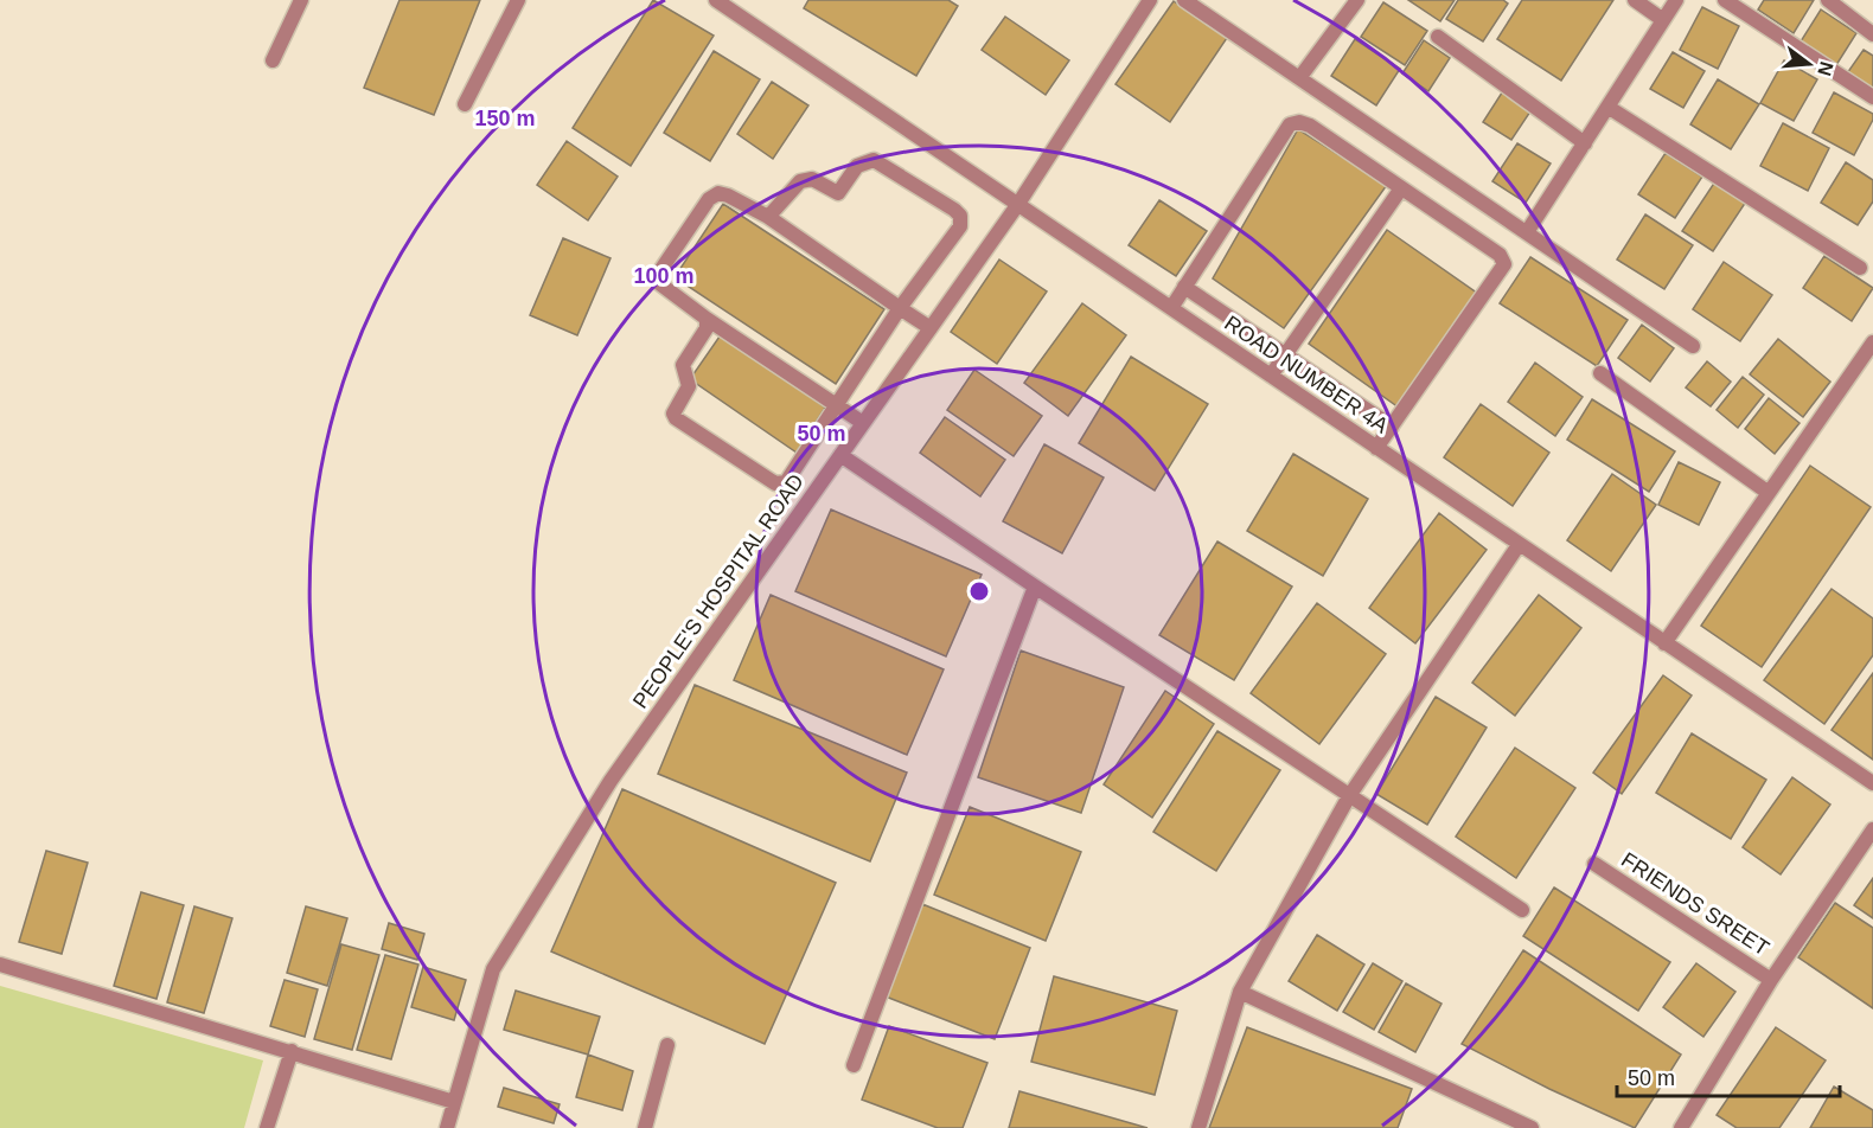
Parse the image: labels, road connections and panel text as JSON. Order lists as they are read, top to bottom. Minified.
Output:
{"streets":{"street":["ROAD NUMBER 4A","PEOPLE'S HOSPITAL ROAD","FRIENDS SREET"]},"crossings":[["ROAD NUMBER 4A","PEOPLE'S HOSPITAL ROAD"]],"scale_bar":"50 m","north":"right","rings":["150 m","100 m","50 m"]}
